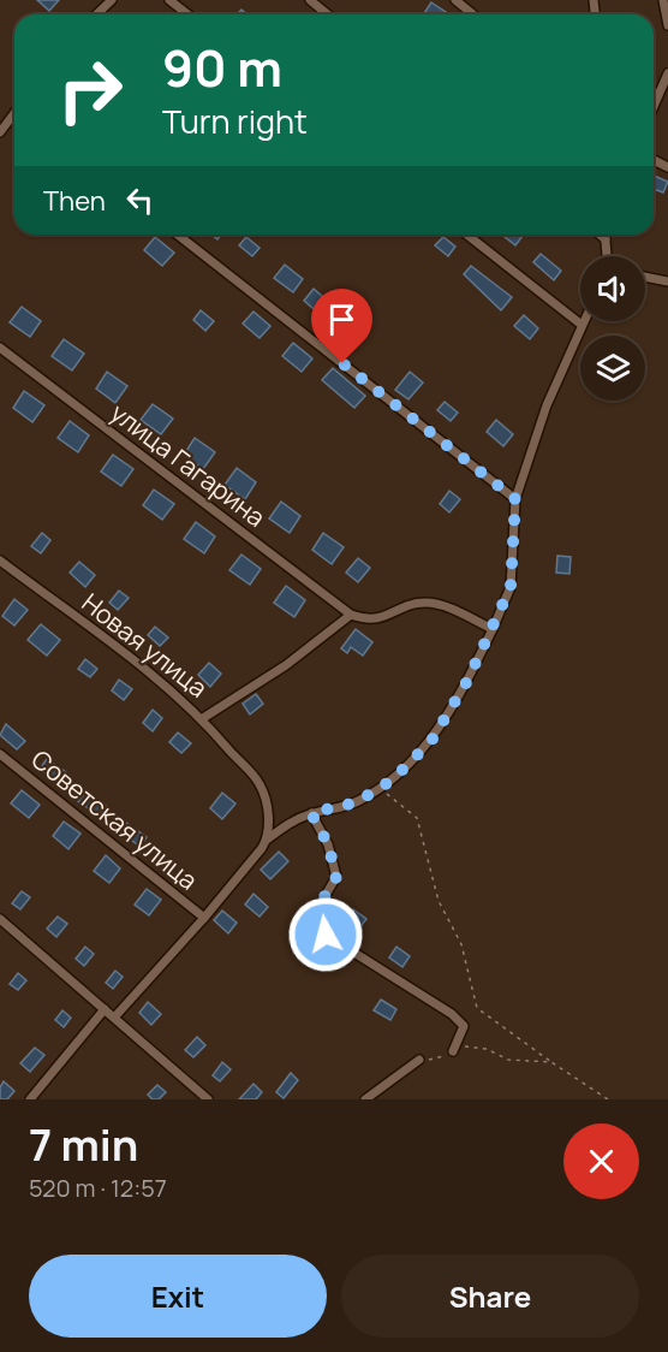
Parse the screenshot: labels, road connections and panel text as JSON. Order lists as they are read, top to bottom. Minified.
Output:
{"streets":{"street":["улица Гагарина","Новая улица","Советская улица"]},"page":{"turn":["90 m","Turn right"],"then":"Then","heading":["7 min","520 m · 12:57"],"buttons":["Exit","Share"]}}
